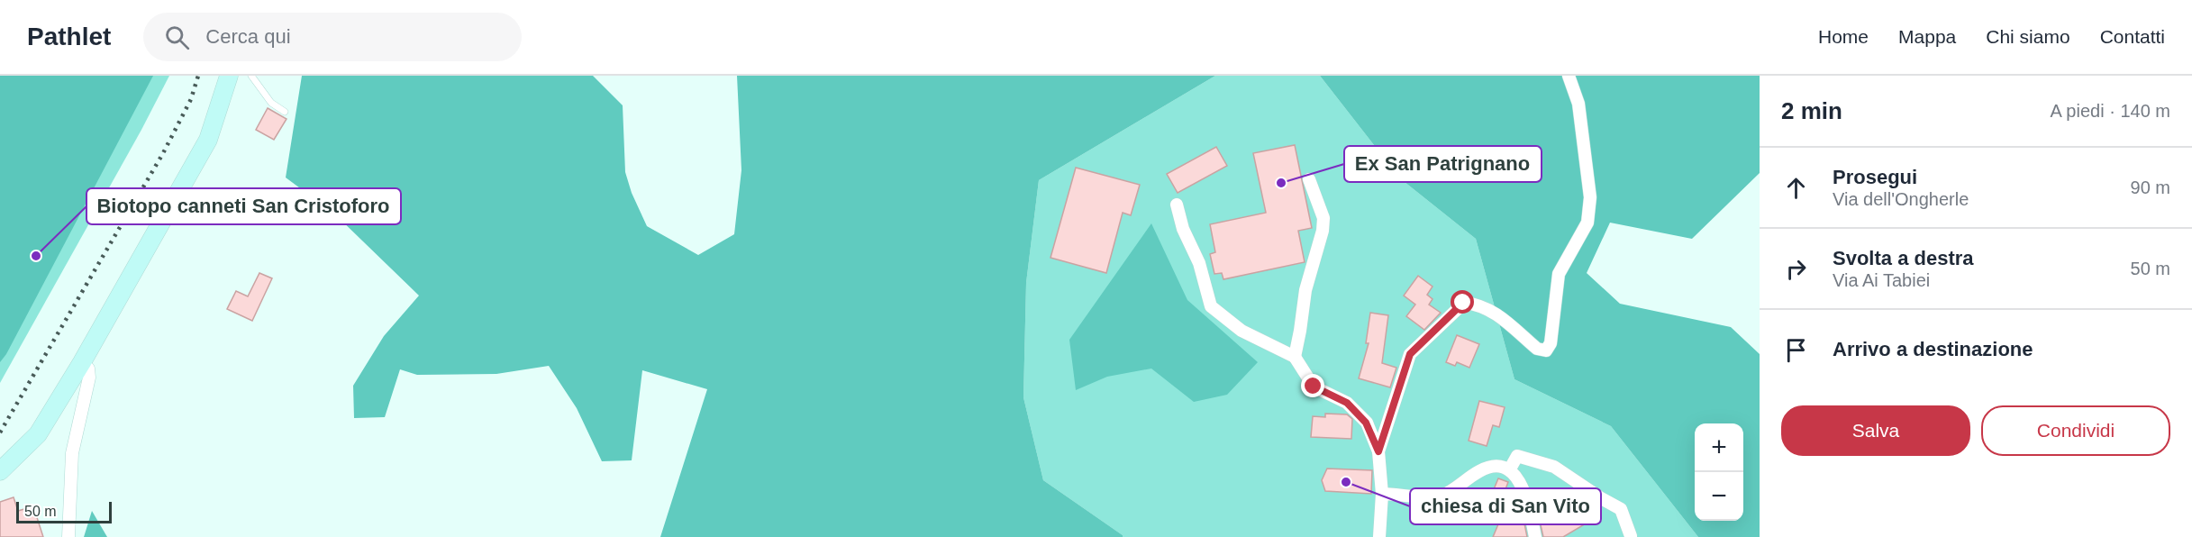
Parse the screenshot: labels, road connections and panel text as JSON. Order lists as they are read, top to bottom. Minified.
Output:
{"places":["Ex San Patrignano","Biotopo canneti San Cristoforo","chiesa di San Vito"],"scale_bar":"50 m","page":{"header":"Pathlet","search":"Cerca qui","nav":["Home","Mappa","Chi siamo","Contatti"],"heading":["2 min","A piedi · 140 m"],"list":[["Prosegui","Via dell'Ongherle","90 m"],["Svolta a destra","Via Ai Tabiei","50 m"],"Arrivo a destinazione"],"buttons":["Salva","Condividi"],"map_buttons":["+","−"],"scale":"50 m"}}
